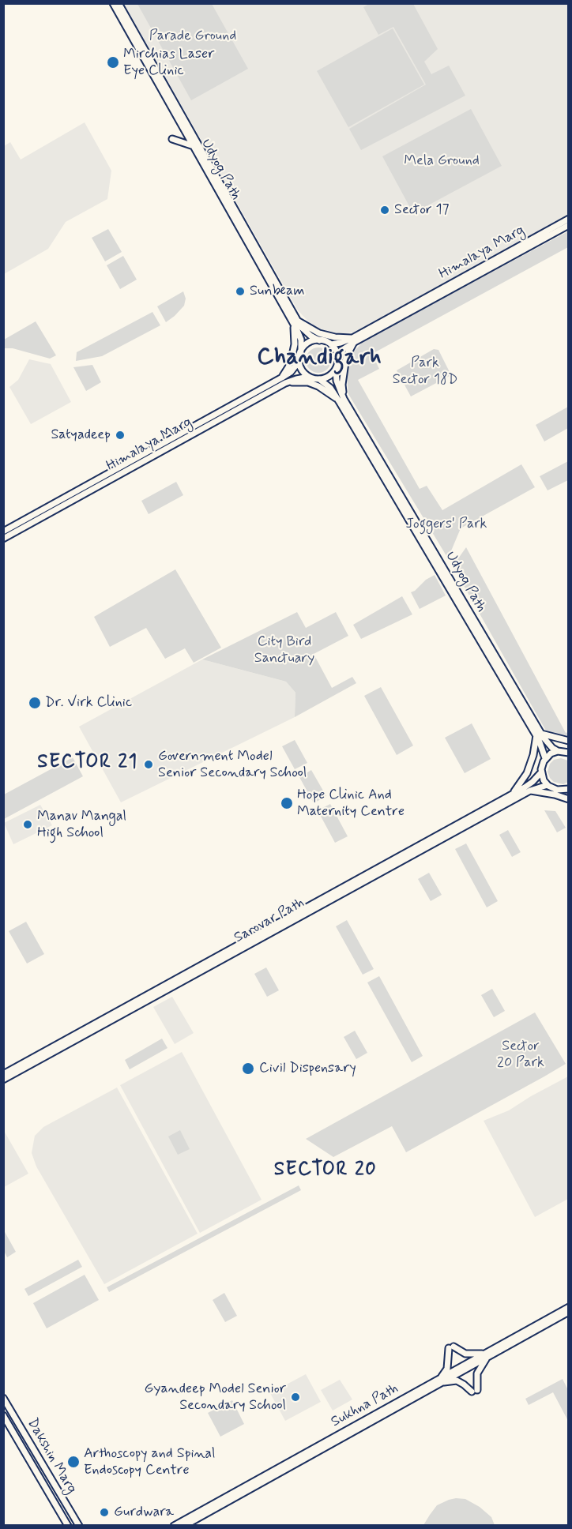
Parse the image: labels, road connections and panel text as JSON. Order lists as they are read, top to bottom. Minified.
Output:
{"streets":{"main road":["Udyog Path","Himalaya Marg","Sarovar Path","Sukhna Path","Dakshin Marg"]},"crossings":[["Udyog Path","Himalaya Marg"]],"districts":["Chandigarh","SECTOR 21","SECTOR 20"],"parks":["Parade Ground","Mela Ground","Park Sector 18D","Joggers' Park","City Bird Sanctuary","Sector 20 Park"],"places":["Mirchias Laser Eye Clinic","Sector 17","Sunbeam","Satyadeep","Dr. Virk Clinic","Government Model Senior Secondary School","Hope Clinic And Maternity Centre","Manav Mangal High School","Civil Dispensary","Gyandeep Model Senior Secondary School","Arthoscopy and Spinal Endoscopy Centre","Gurdwara"]}
